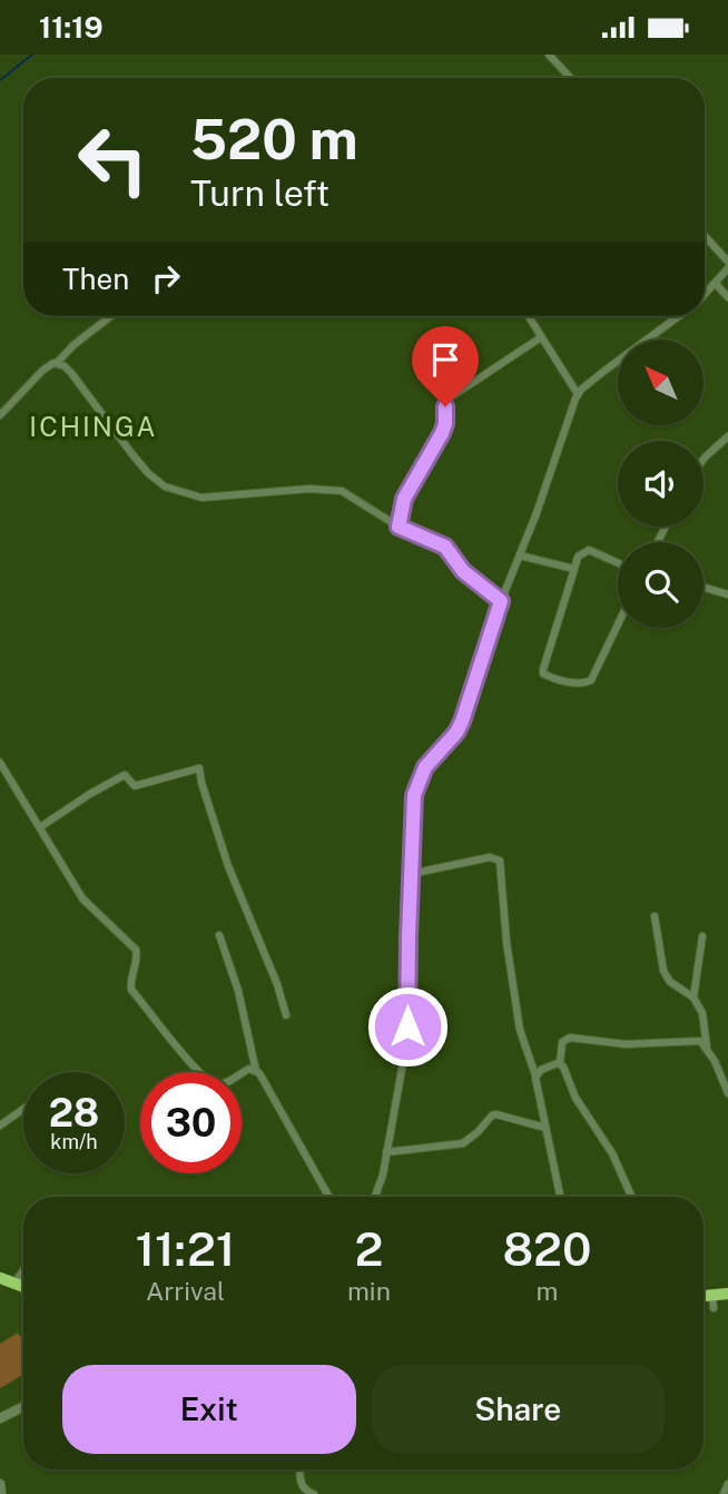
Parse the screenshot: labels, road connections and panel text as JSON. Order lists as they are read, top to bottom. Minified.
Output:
{"districts":["ICHINGA"],"north":"top left","page":{"status":"11:19","turn":["520 m","Turn left"],"then":"Then","speed":"28 km/h","limit":"30","eta":["11:21","Arrival","2","min","820","m"],"buttons":["Exit","Share"]}}
